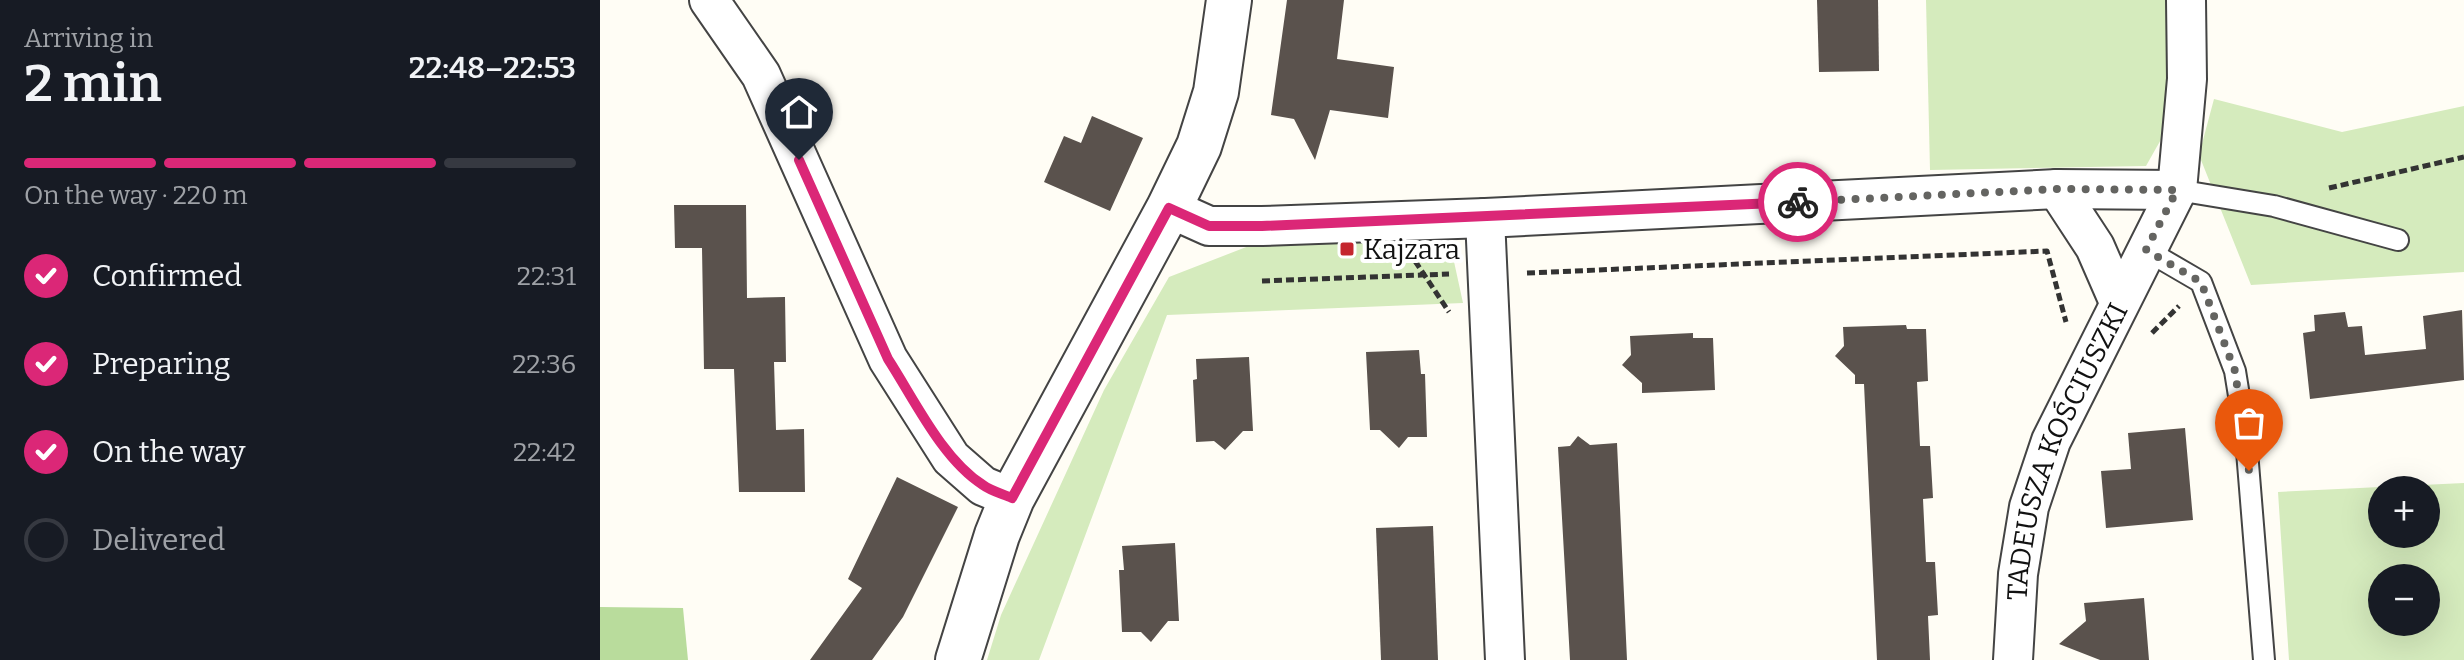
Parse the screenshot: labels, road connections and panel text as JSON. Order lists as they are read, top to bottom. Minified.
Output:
{"streets":{"street":["TADEUSZA KOŚCIUSZKI"]},"places":{"transit":["Kajzara"]},"page":{"heading":["2 min","Arriving in","22:48–22:53"],"bar":"On the way · 220 m","list":[["Confirmed","22:31"],["Preparing","22:36"],["On the way","22:42"],"Delivered"],"map_buttons":["+","−"]}}
